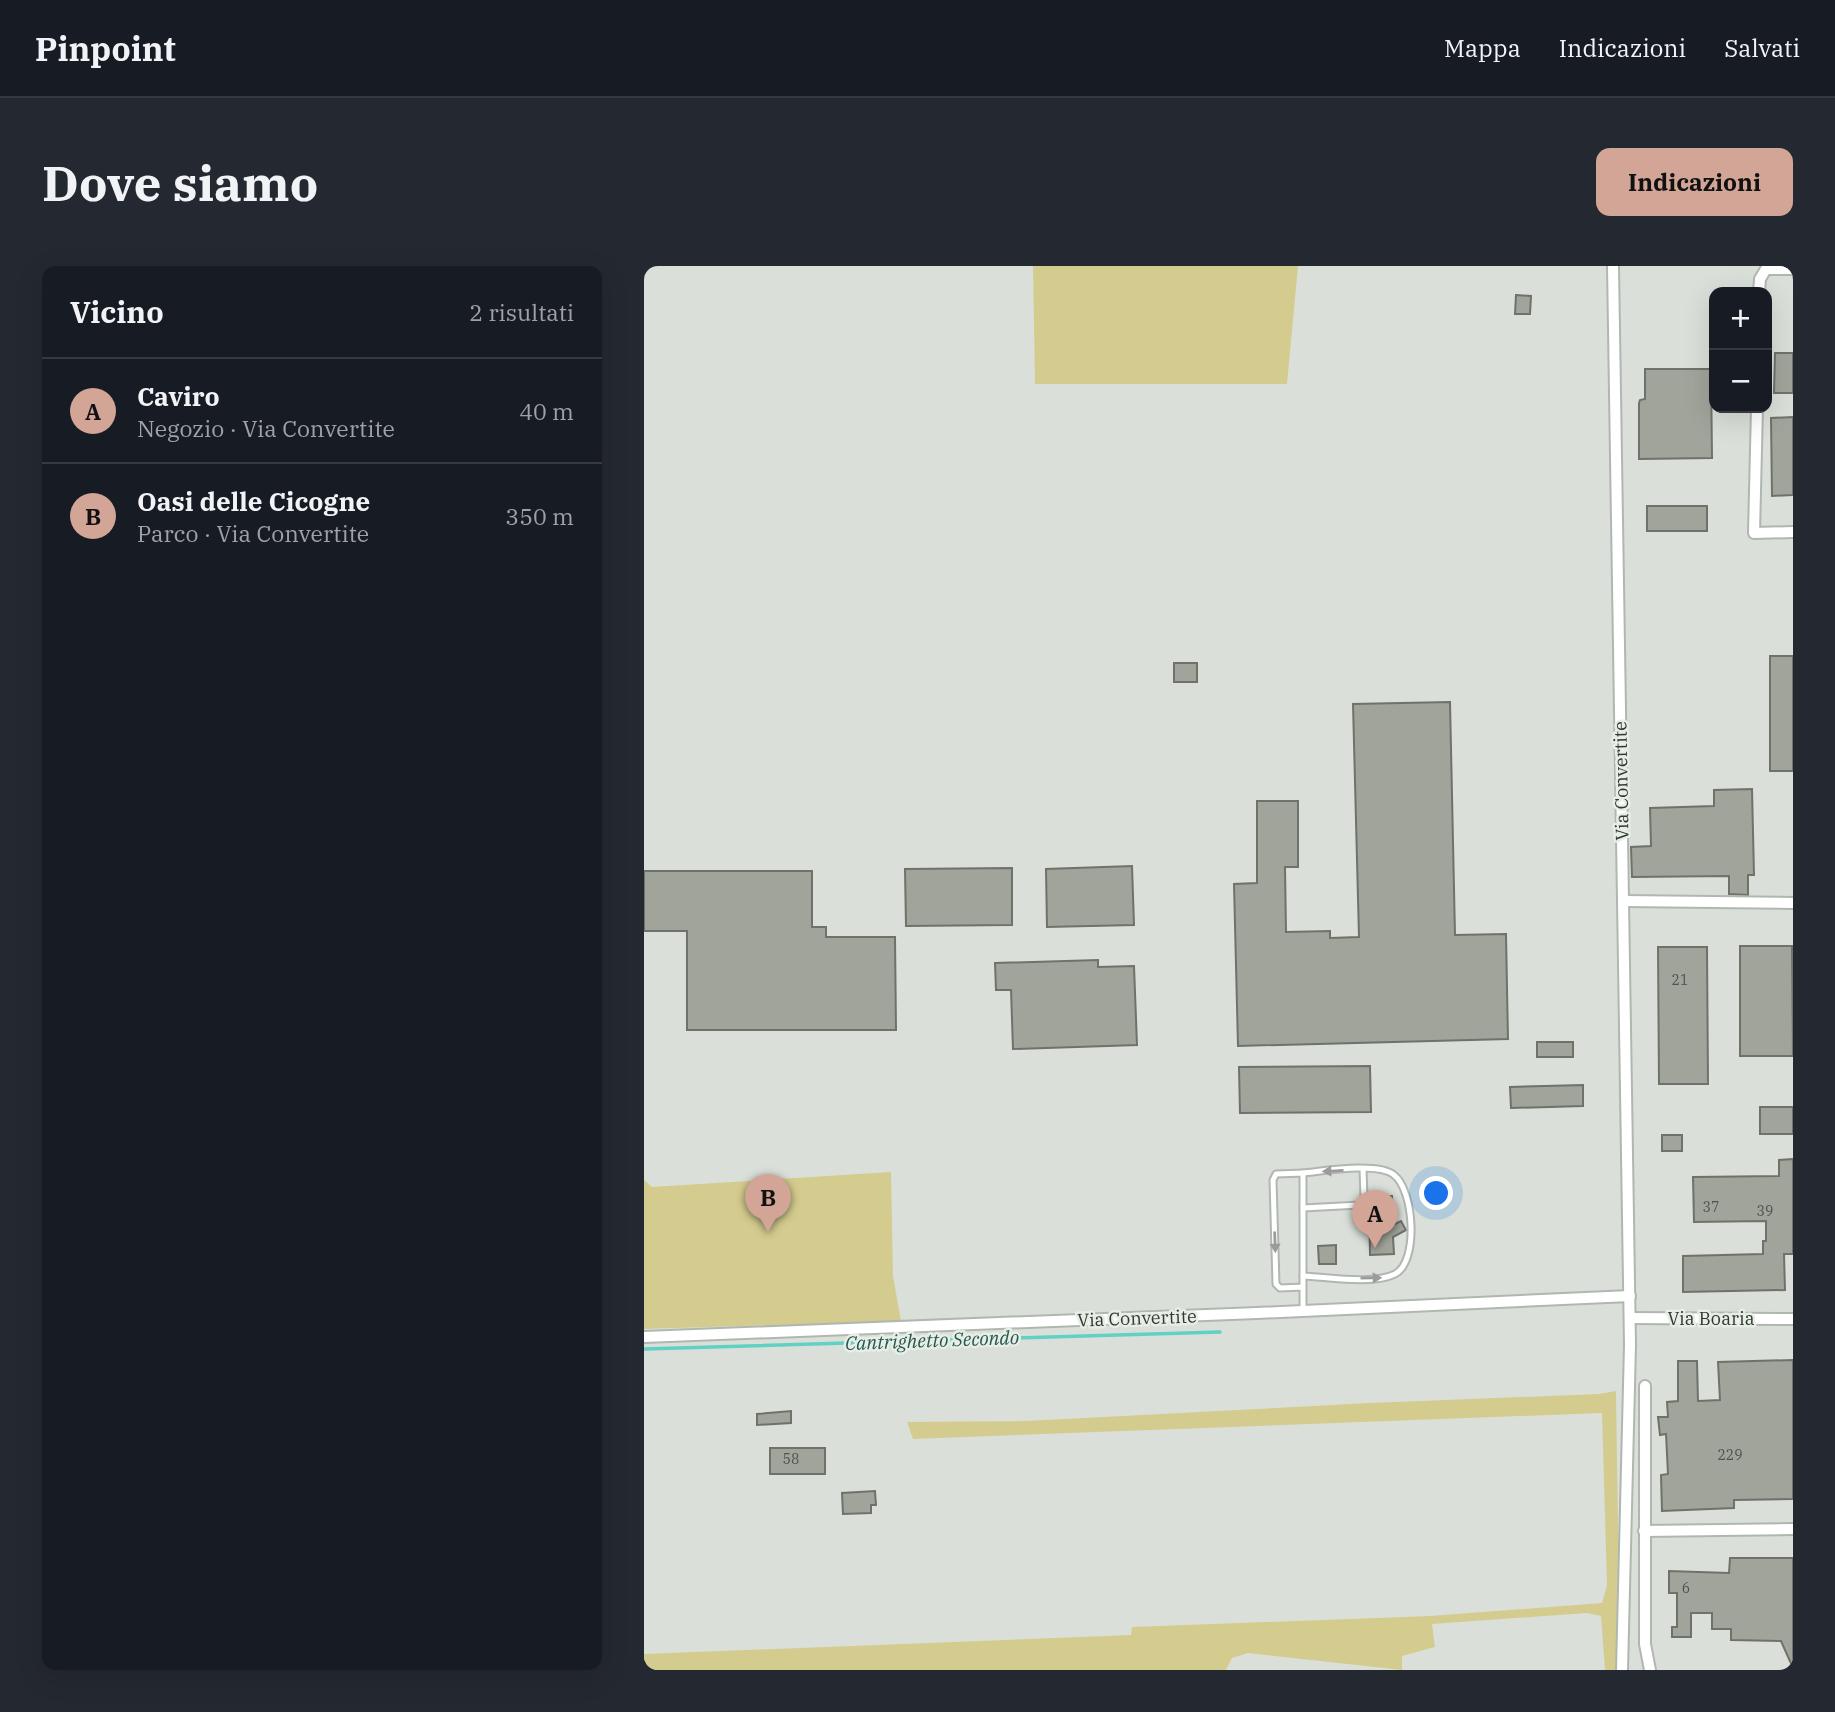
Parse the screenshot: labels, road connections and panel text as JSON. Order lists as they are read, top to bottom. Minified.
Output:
{"streets":{"street":["Via Convertite","Via Boaria"]},"crossings":[["Via Convertite","Via Boaria"]],"water":["Cantrighetto Secondo"],"house_numbers":["21","37","39","229","58","6"],"page":{"header":"Pinpoint","nav":["Mappa","Indicazioni","Salvati"],"buttons":"Indicazioni","title":"Dove siamo","heading":["Vicino","2 risultati"],"map_buttons":["+","−"],"list":[{"mark":"A","name":"Caviro","note":"Negozio · Via Convertite","value":"40 m"},{"mark":"B","name":"Oasi delle Cicogne","note":"Parco · Via Convertite","value":"350 m"}],"pins":["B","A"]}}
